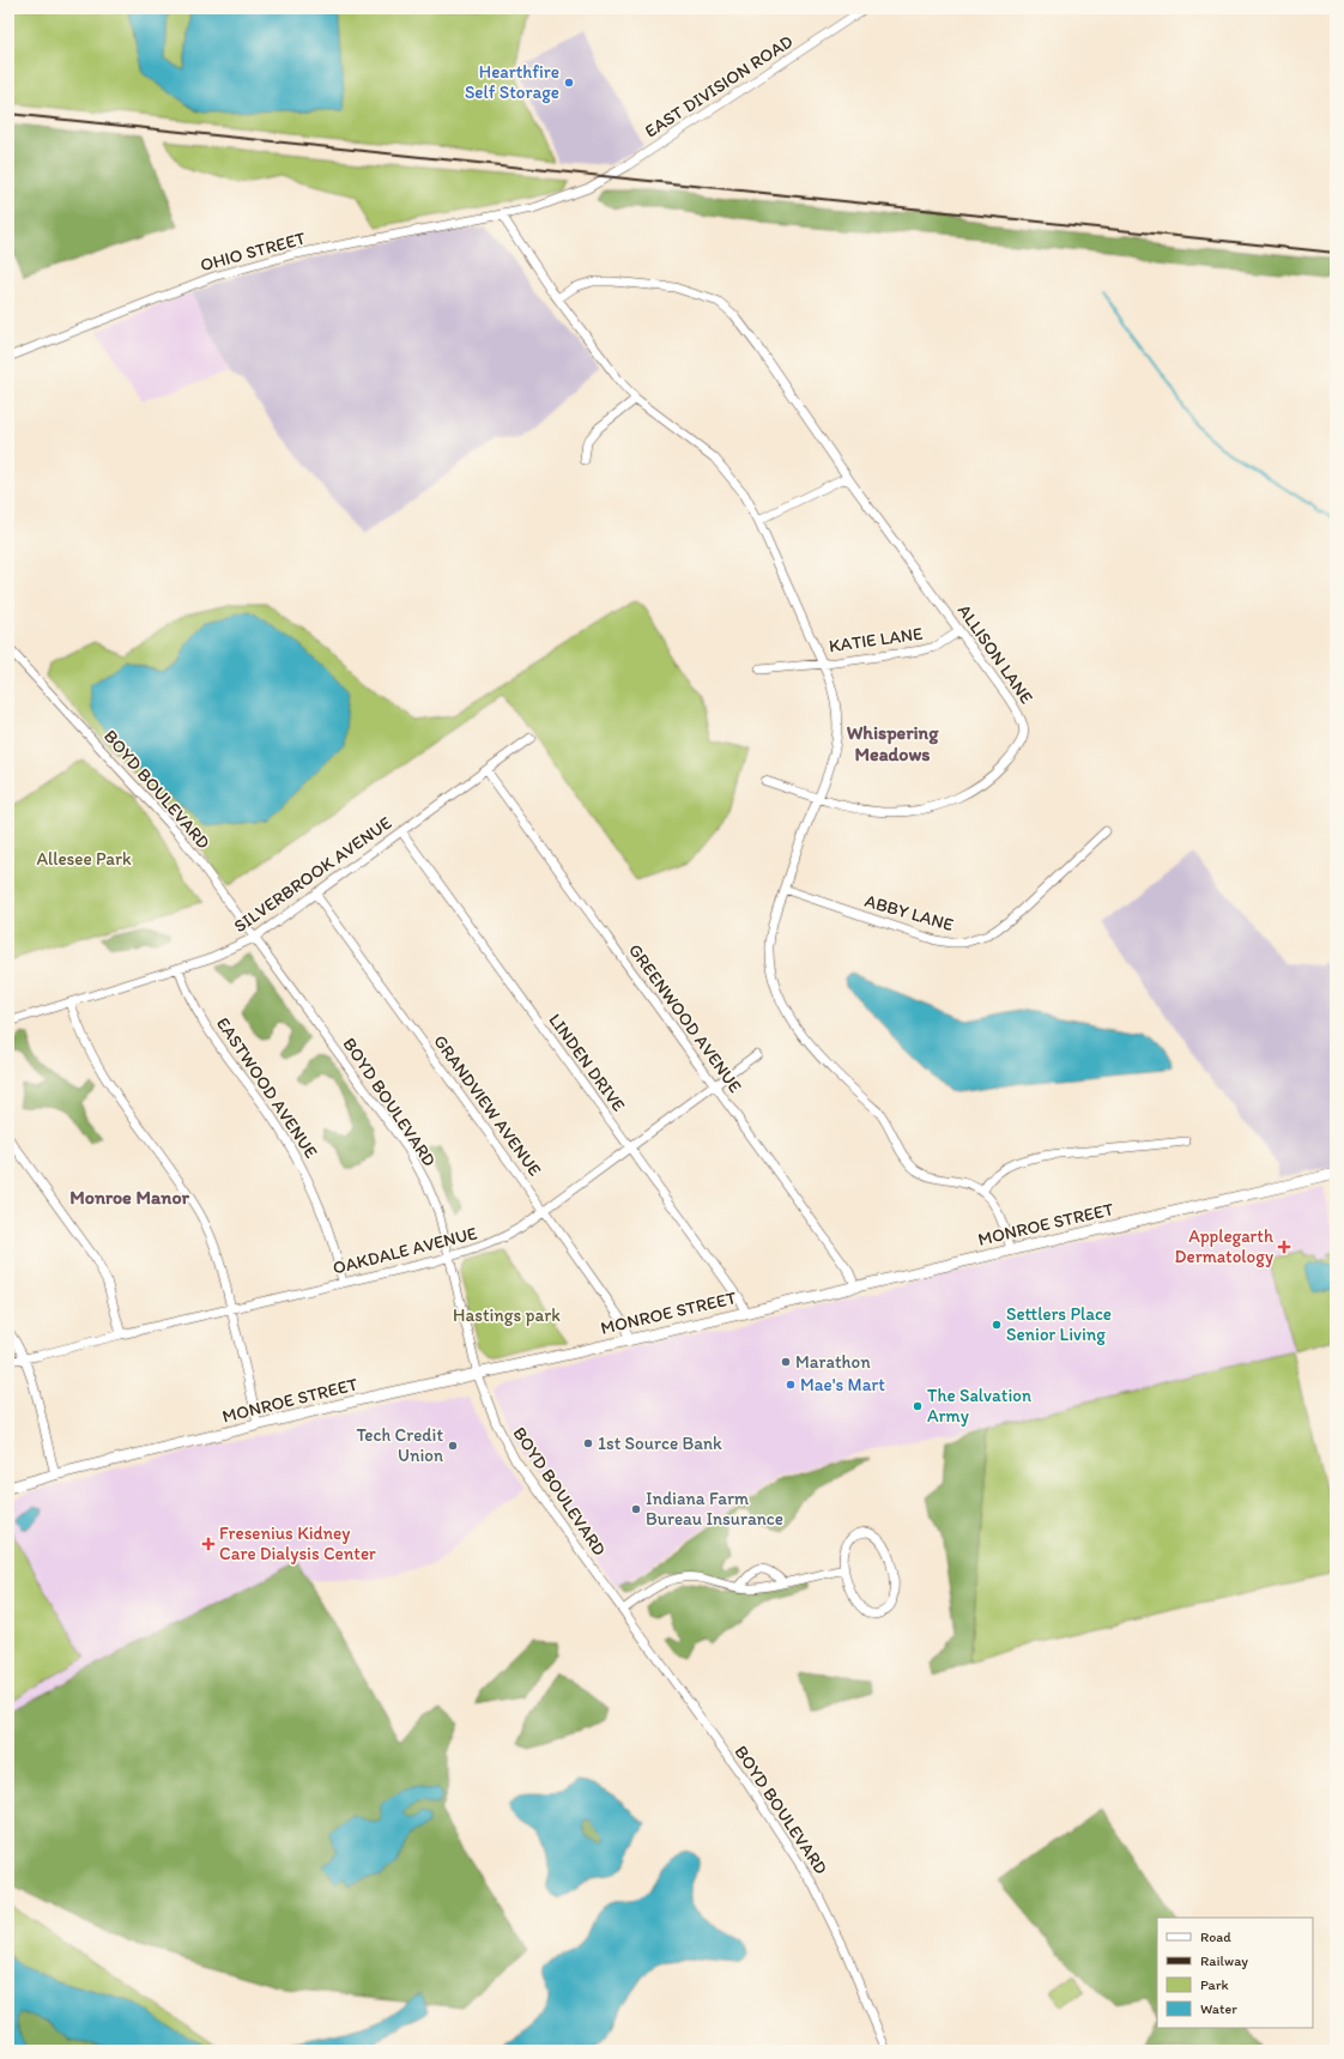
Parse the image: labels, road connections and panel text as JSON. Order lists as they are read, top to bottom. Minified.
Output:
{"streets":{"main road":["MONROE STREET"],"street":["EAST DIVISION ROAD","OHIO STREET","KATIE LANE","ALLISON LANE","BOYD BOULEVARD","SILVERBROOK AVENUE","ABBY LANE","GREENWOOD AVENUE","LINDEN DRIVE","EASTWOOD AVENUE","GRANDVIEW AVENUE","OAKDALE AVENUE"]},"crossings":[["EAST DIVISION ROAD","OHIO STREET"],["KATIE LANE","ALLISON LANE"],["BOYD BOULEVARD","SILVERBROOK AVENUE"],["BOYD BOULEVARD","MONROE STREET"],["BOYD BOULEVARD","OAKDALE AVENUE"],["SILVERBROOK AVENUE","GREENWOOD AVENUE"],["SILVERBROOK AVENUE","LINDEN DRIVE"],["SILVERBROOK AVENUE","EASTWOOD AVENUE"],["SILVERBROOK AVENUE","GRANDVIEW AVENUE"],["GREENWOOD AVENUE","MONROE STREET"],["GREENWOOD AVENUE","OAKDALE AVENUE"],["LINDEN DRIVE","MONROE STREET"],["LINDEN DRIVE","OAKDALE AVENUE"],["EASTWOOD AVENUE","OAKDALE AVENUE"],["GRANDVIEW AVENUE","MONROE STREET"],["GRANDVIEW AVENUE","OAKDALE AVENUE"]],"districts":["Whispering Meadows","Monroe Manor"],"parks":["Allesee Park","Hastings park"],"places":{"other":["Hearthfire Self Storage","Settlers Place Senior Living","Marathon","Mae's Mart","The Salvation Army","1st Source Bank","Tech Credit Union","Indiana Farm Bureau Insurance"],"health":["Applegarth Dermatology","Fresenius Kidney Care Dialysis Center"]},"legend":["Road","Railway","Park","Water"]}
